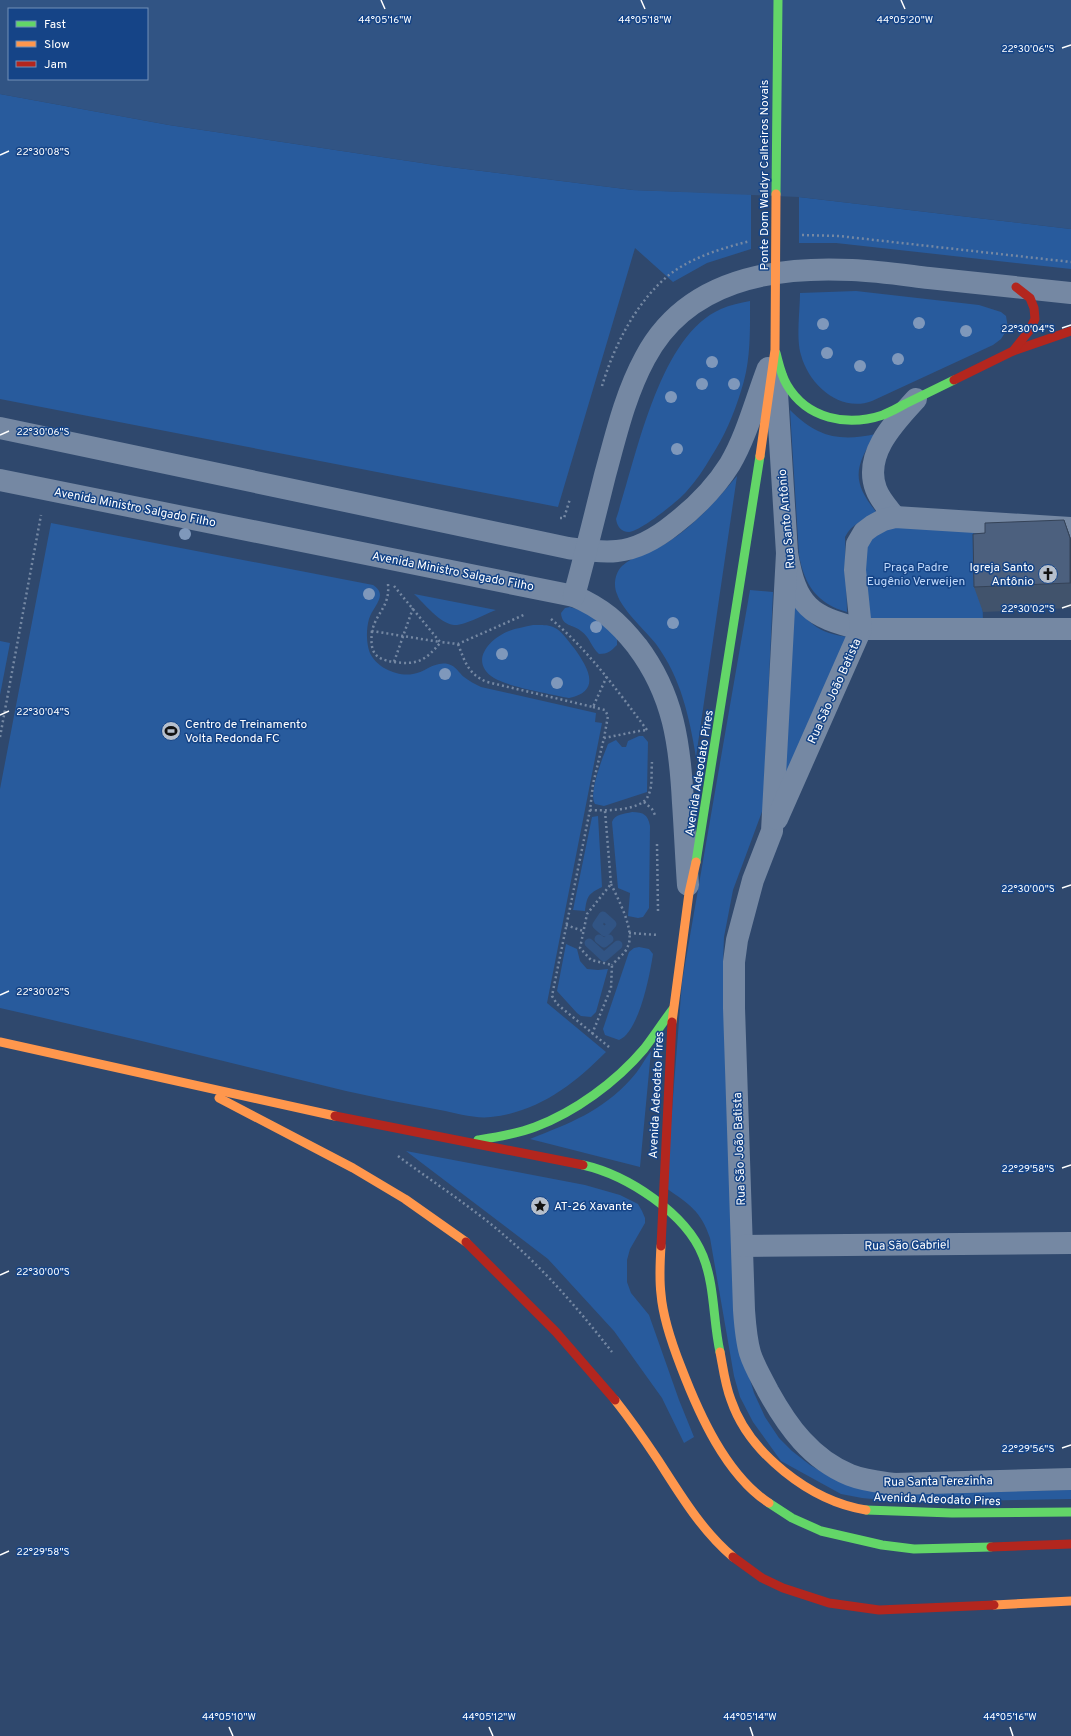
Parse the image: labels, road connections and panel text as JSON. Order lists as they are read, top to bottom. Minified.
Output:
{"streets":{"main road":["Ponte Dom Waldyr Calheiros Novais","Avenida Adeodato Pires"],"street":["Avenida Ministro Salgado Filho","Rua Santo Antônio","Rua São João Batista","Rua São Gabriel","Rua Santa Terezinha"]},"crossings":[["Ponte Dom Waldyr Calheiros Novais","Rua Santo Antônio"],["Ponte Dom Waldyr Calheiros Novais","Avenida Adeodato Pires"],["Avenida Ministro Salgado Filho","Avenida Adeodato Pires"],["Rua Santo Antônio","Rua São João Batista"],["Rua Santo Antônio","Avenida Adeodato Pires"],["Rua São João Batista","Rua São Gabriel"],["Rua São João Batista","Rua Santa Terezinha"]],"parks":["Praça Padre Eugênio Verweijen"],"places":{"church":["Igreja Santo Antônio"],"sports":["Centro de Treinamento Volta Redonda FC"],"place":["AT-26 Xavante"]},"legend":["Fast","Slow","Jam"],"coordinates":["44°05'18\"W","44°05'16\"W","44°05'20\"W","22°30'06\"S","22°30'08\"S","22°30'04\"S","22°30'02\"S","22°30'00\"S","22°29'58\"S","22°29'56\"S","44°05'10\"W","44°05'12\"W","44°05'14\"W"]}
